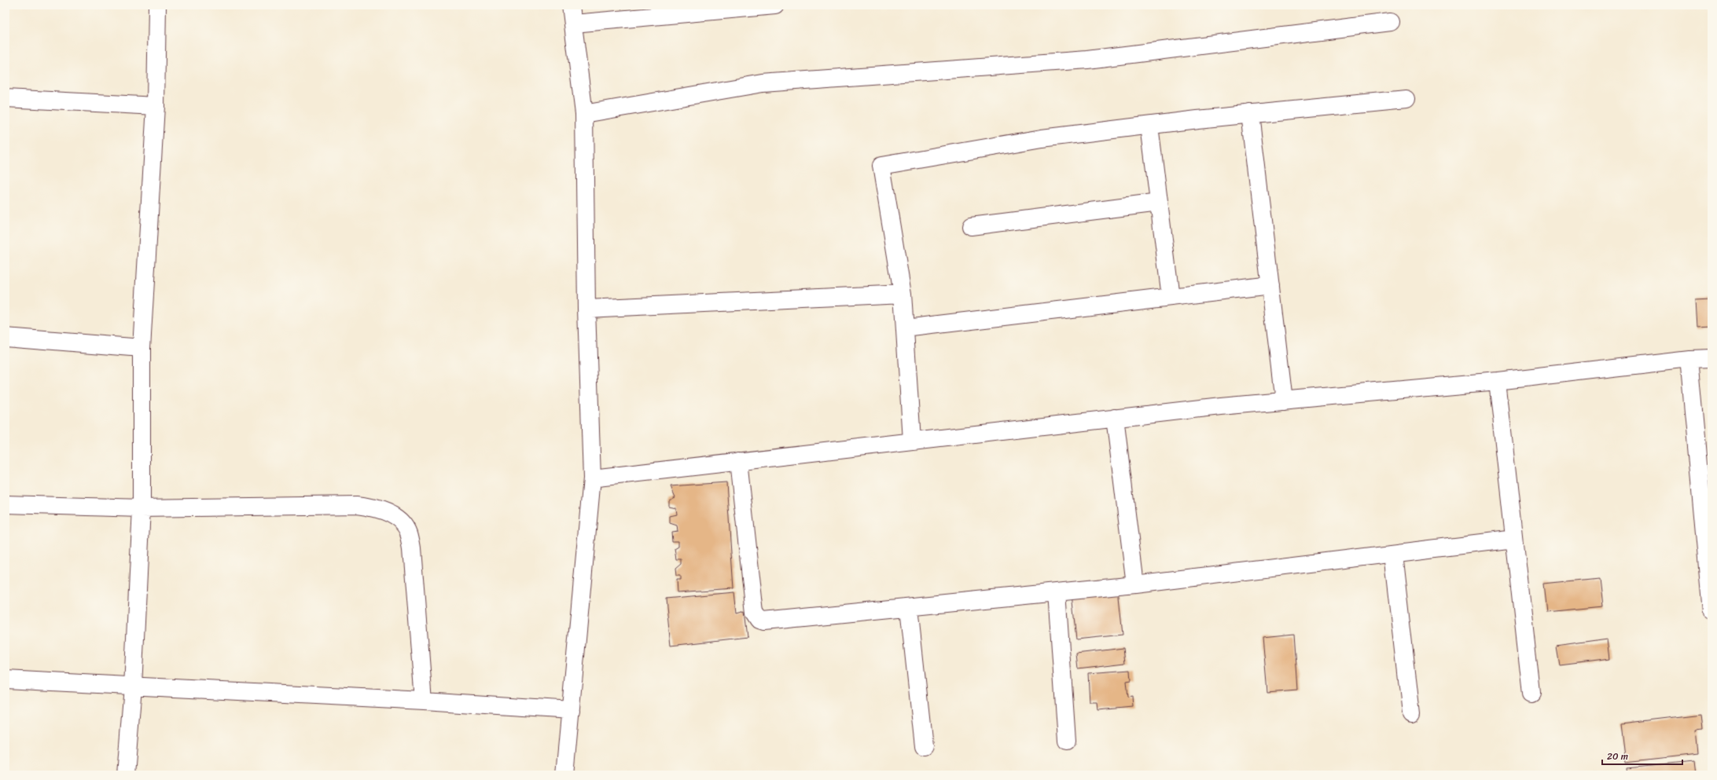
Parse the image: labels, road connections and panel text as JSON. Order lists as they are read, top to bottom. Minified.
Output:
{"scale_bar":"20 m"}
